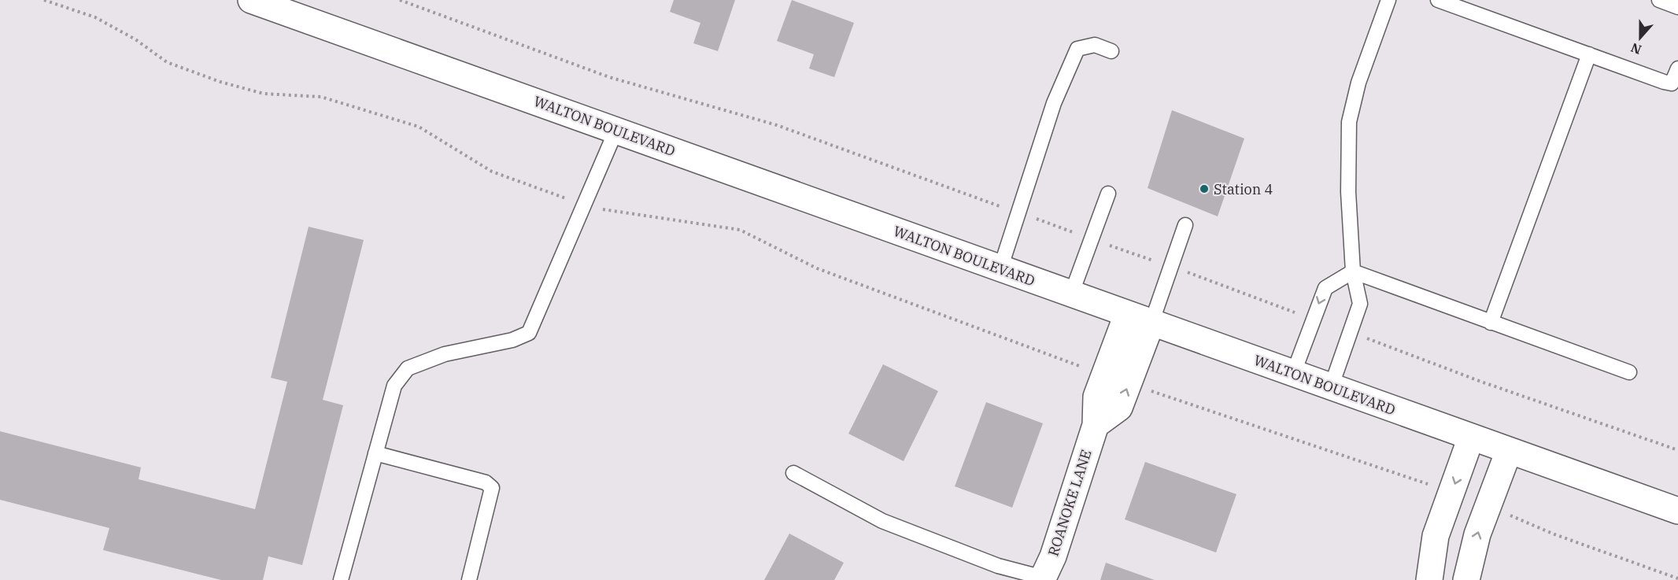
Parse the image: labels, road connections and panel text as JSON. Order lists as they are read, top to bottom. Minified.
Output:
{"streets":{"main road":["WALTON BOULEVARD","ROANOKE LANE"]},"crossings":[["WALTON BOULEVARD","ROANOKE LANE"]],"places":["Station 4"],"north":"bottom"}
